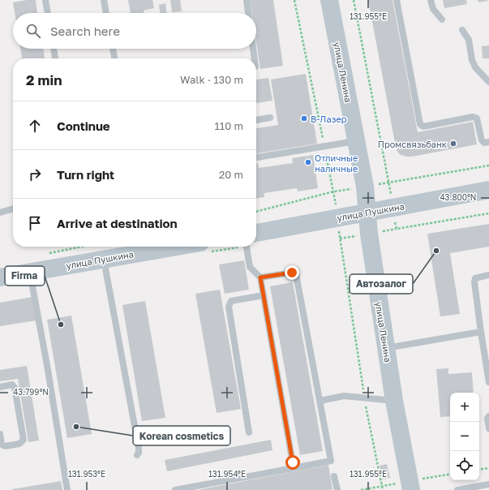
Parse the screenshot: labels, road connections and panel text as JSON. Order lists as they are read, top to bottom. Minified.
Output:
{"streets":{"main road":["улица Ленина","улица Пушкина"]},"crossings":[["улица Ленина","улица Пушкина"]],"places":["В-Лазер","Промсвязьбанк","Отличные наличные","Автозалог","Firma","Korean cosmetics"],"page":{"search":"Search here","heading":["2 min","Walk · 130 m"],"list":[["Continue","110 m"],["Turn right","20 m"],"Arrive at destination"],"map_buttons":["+","−"]},"coordinates":["131.955°E","43.800°N","43.799°N","131.953°E","131.954°E"]}
